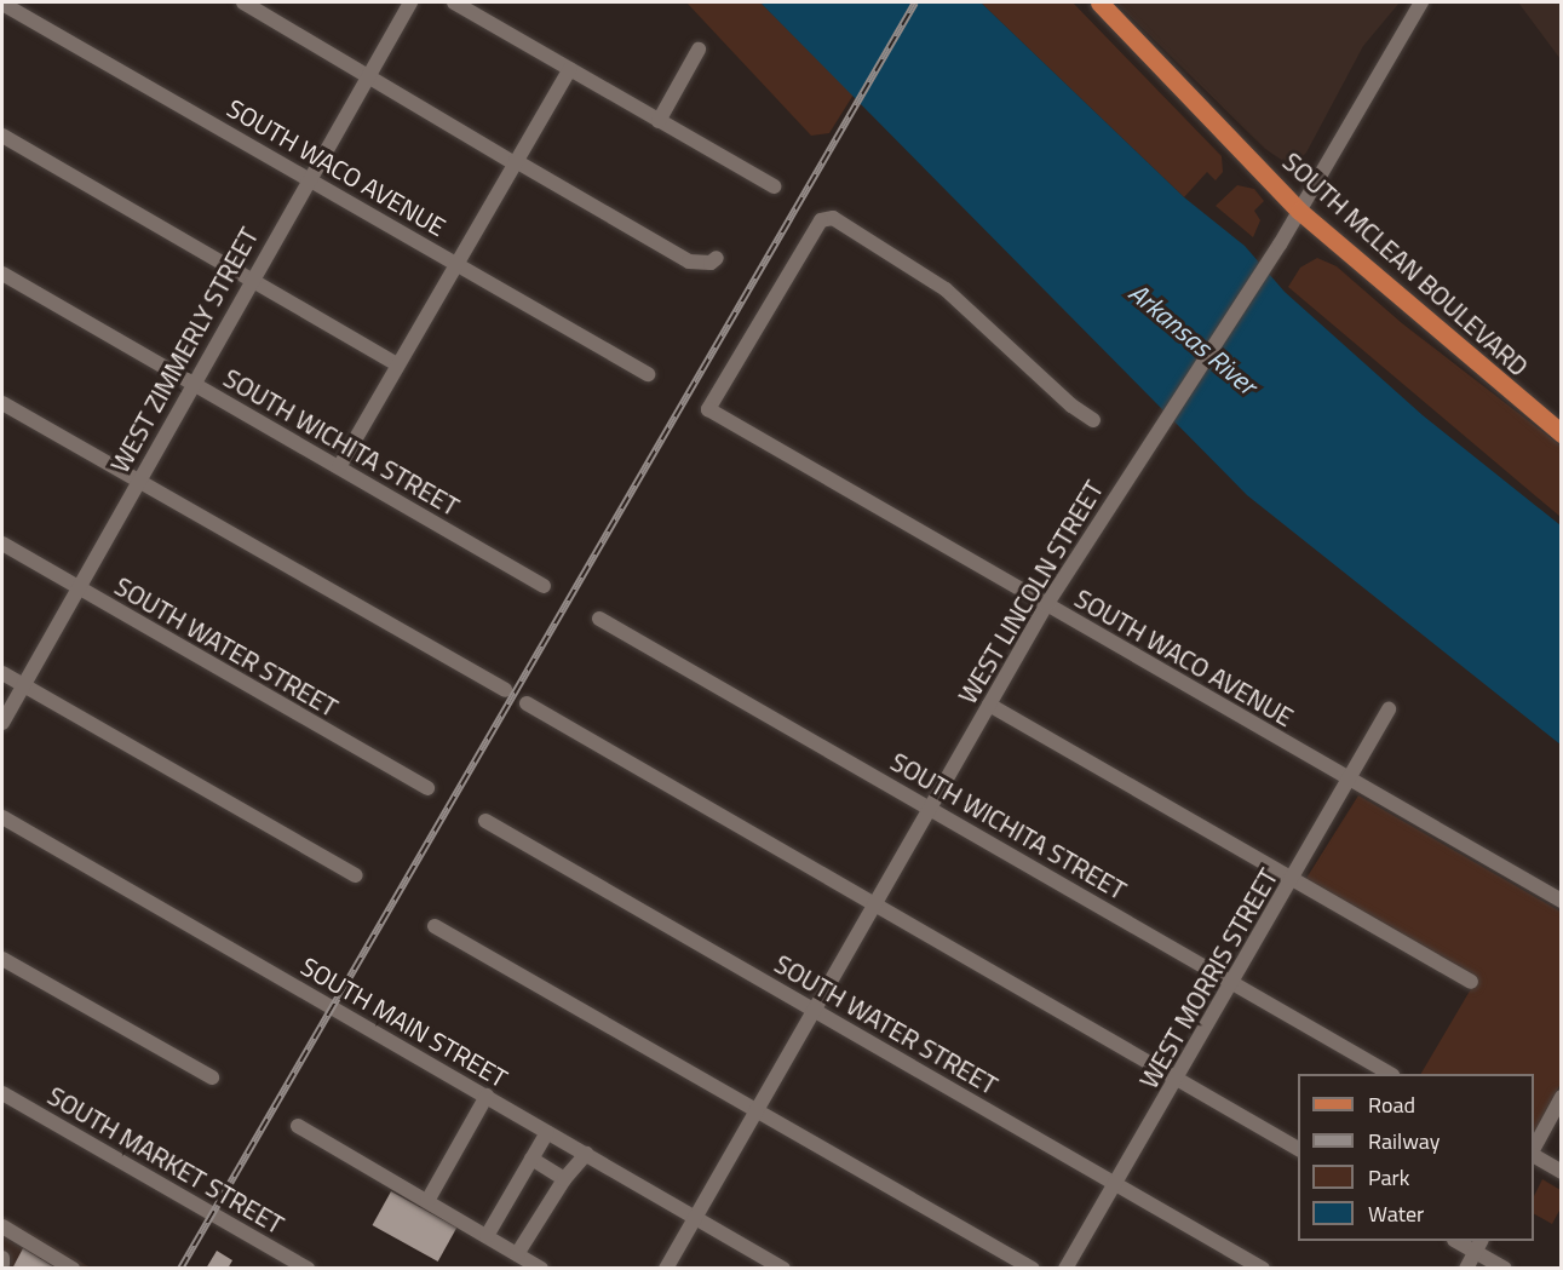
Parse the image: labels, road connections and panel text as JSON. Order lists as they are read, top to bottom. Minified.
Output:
{"streets":{"main road":["SOUTH MCLEAN BOULEVARD"],"street":["SOUTH WACO AVENUE","WEST ZIMMERLY STREET","SOUTH WICHITA STREET","WEST LINCOLN STREET","SOUTH WATER STREET","WEST MORRIS STREET","SOUTH MAIN STREET","SOUTH MARKET STREET"]},"crossings":[["SOUTH WACO AVENUE","WEST ZIMMERLY STREET"],["SOUTH WACO AVENUE","WEST LINCOLN STREET"],["SOUTH WACO AVENUE","WEST MORRIS STREET"],["SOUTH MCLEAN BOULEVARD","WEST LINCOLN STREET"],["WEST ZIMMERLY STREET","SOUTH WICHITA STREET"],["WEST ZIMMERLY STREET","SOUTH WATER STREET"],["SOUTH WICHITA STREET","WEST LINCOLN STREET"],["SOUTH WICHITA STREET","WEST MORRIS STREET"],["WEST LINCOLN STREET","SOUTH WATER STREET"],["WEST LINCOLN STREET","SOUTH MAIN STREET"],["SOUTH WATER STREET","WEST MORRIS STREET"]],"water":["Arkansas River"],"legend":["Road","Railway","Park","Water"]}
